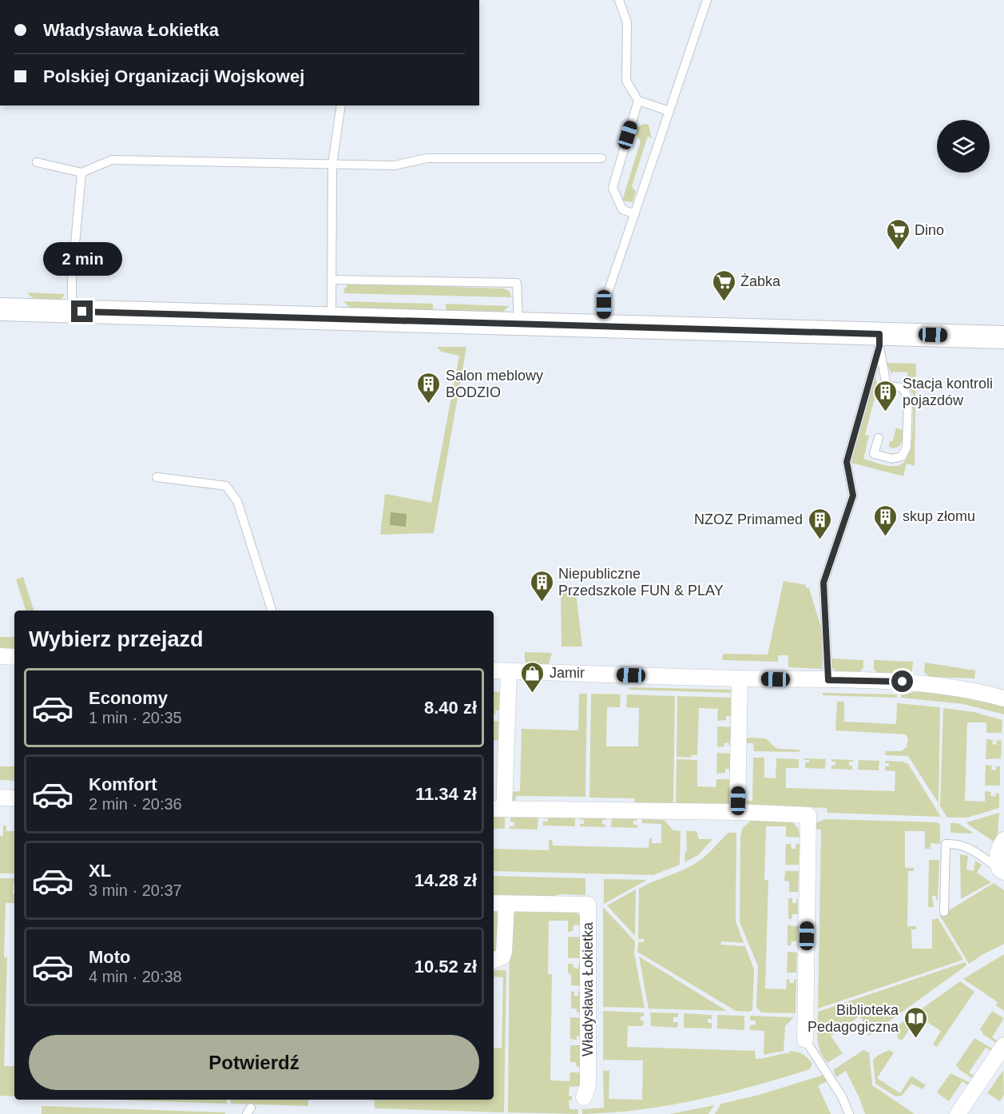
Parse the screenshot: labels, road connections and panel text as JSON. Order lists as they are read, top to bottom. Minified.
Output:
{"streets":{"street":["Władysława Łokietka"]},"places":{"supermarket":["Dino","Żabka"],"building":["Salon meblowy BODZIO","Stacja kontroli pojazdów","skup złomu","NZOZ Primamed","Niepubliczne Przedszkole FUN & PLAY"],"shop":["Jamir"],"library":["Biblioteka Pedagogiczna"]},"page":{"banner":["Władysława Łokietka","Polskiej Organizacji Wojskowej"],"bubble":"2 min","heading":"Wybierz przejazd","list":[{"name":"Economy","note":"1 min · 20:35","value":"8.40 zł"},{"name":"Komfort","note":"2 min · 20:36","value":"11.34 zł"},{"name":"XL","note":"3 min · 20:37","value":"14.28 zł"},{"name":"Moto","note":"4 min · 20:38","value":"10.52 zł"}],"buttons":"Potwierdź"}}
